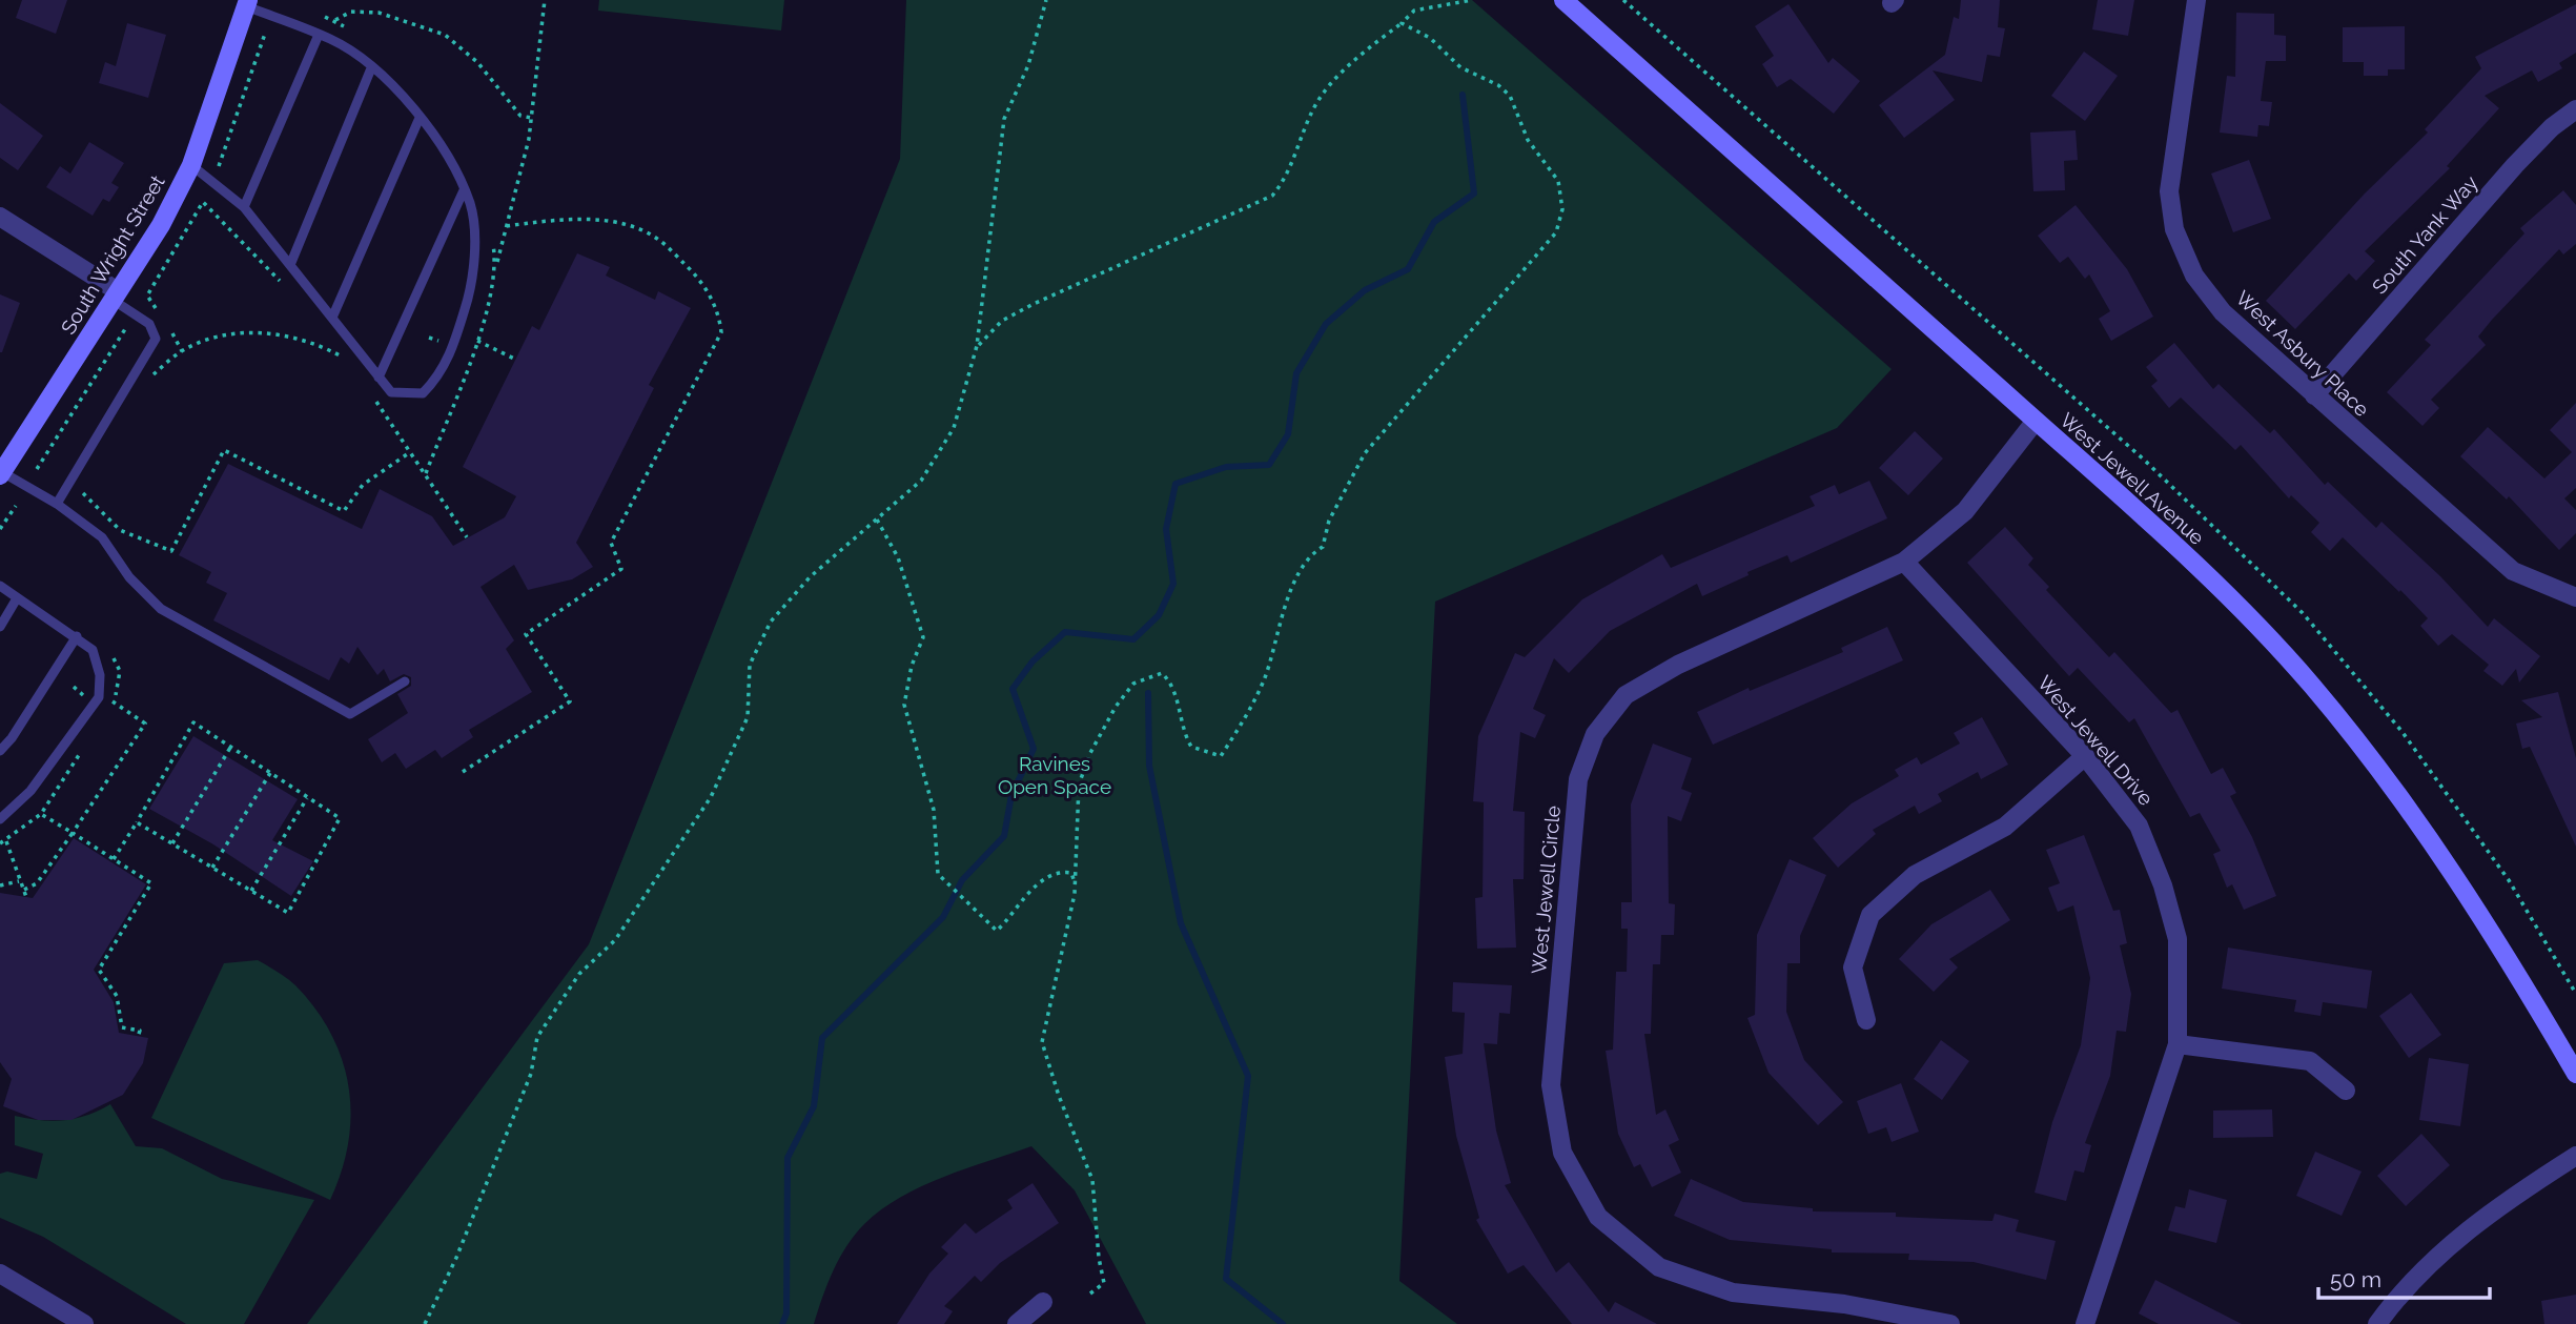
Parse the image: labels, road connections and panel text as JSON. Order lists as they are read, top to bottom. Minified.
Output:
{"streets":{"main road":["South Wright Street","West Jewell Avenue"],"street":["South Yank Way","West Asbury Place","West Jewell Drive","West Jewell Circle"]},"crossings":[["South Yank Way","West Asbury Place"],["West Jewell Avenue","West Jewell Circle"],["West Jewell Drive","West Jewell Circle"]],"parks":["Ravines Open Space"],"scale_bar":"50 m"}
